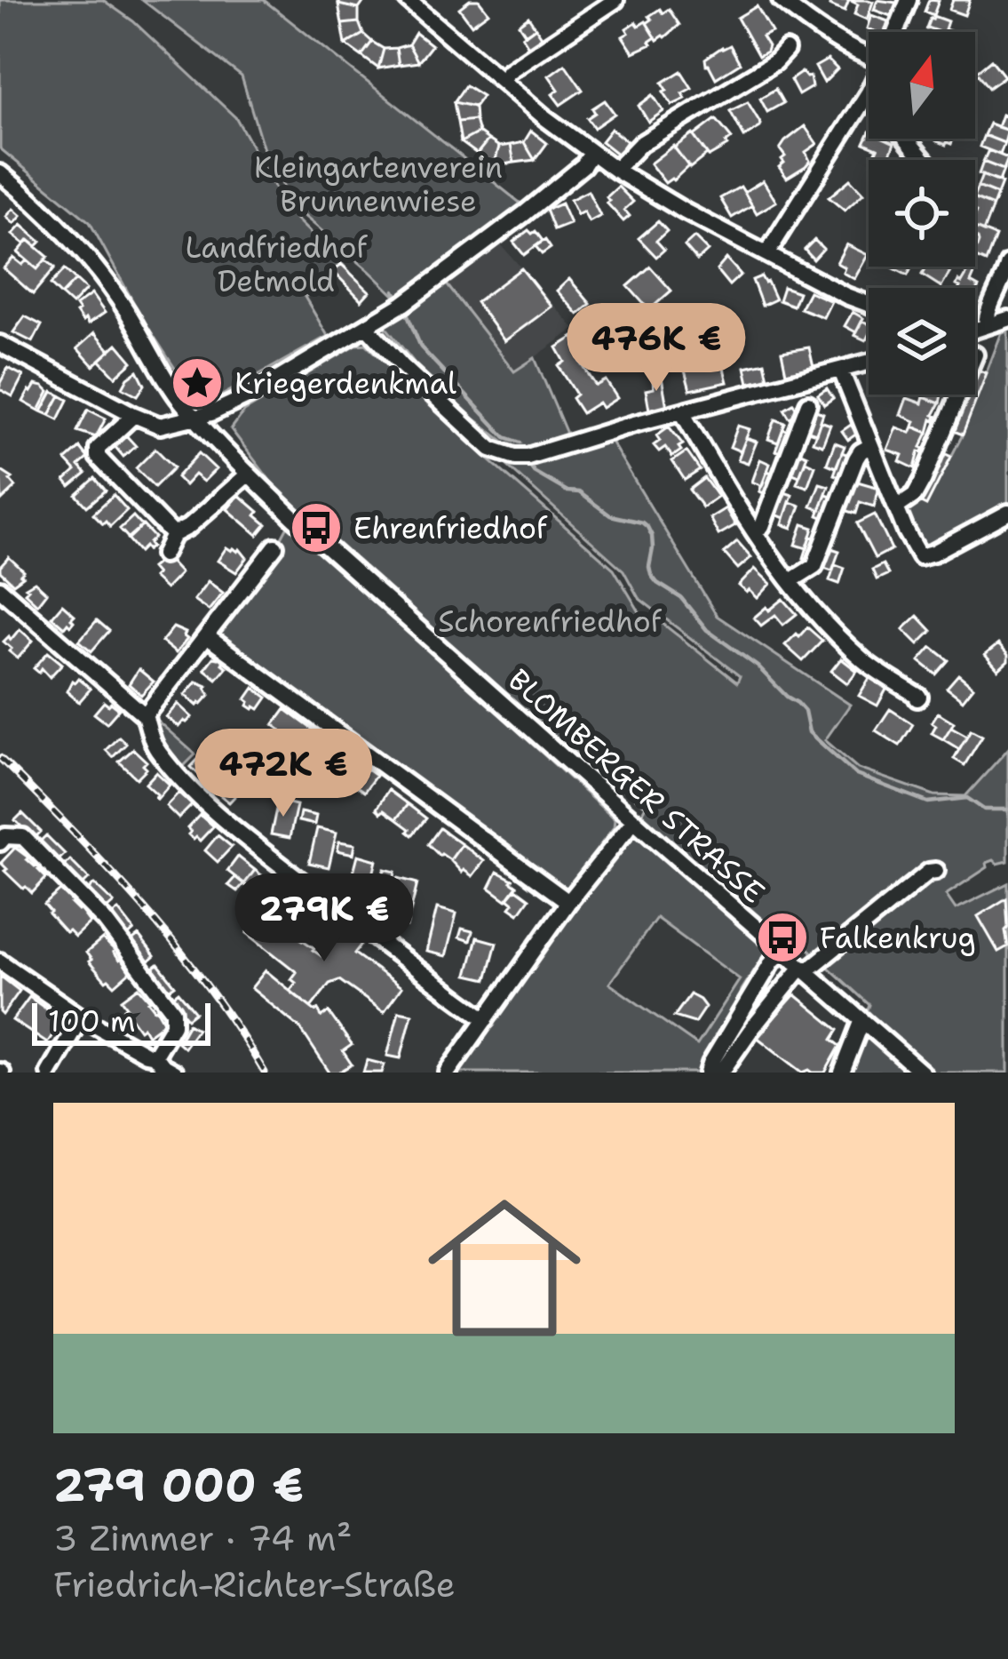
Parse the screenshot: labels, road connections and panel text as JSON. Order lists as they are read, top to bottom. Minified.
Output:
{"streets":{"street":["BLOMBERGER STRASSE"]},"parks":["Kleingartenverein Brunnenwiese","Landfriedhof Detmold","Schorenfriedhof"],"places":{"place":["Kriegerdenkmal"],"bus stop":["Ehrenfriedhof","Falkenkrug"]},"scale_bar":"100 m","north":"top","page":{"price":["476K €","472K €","279K €"],"scale":"100 m","list":[{"name":"279 000 €","note":"3 Zimmer · 74 m² · Friedrich-Richter-Straße"}]}}
